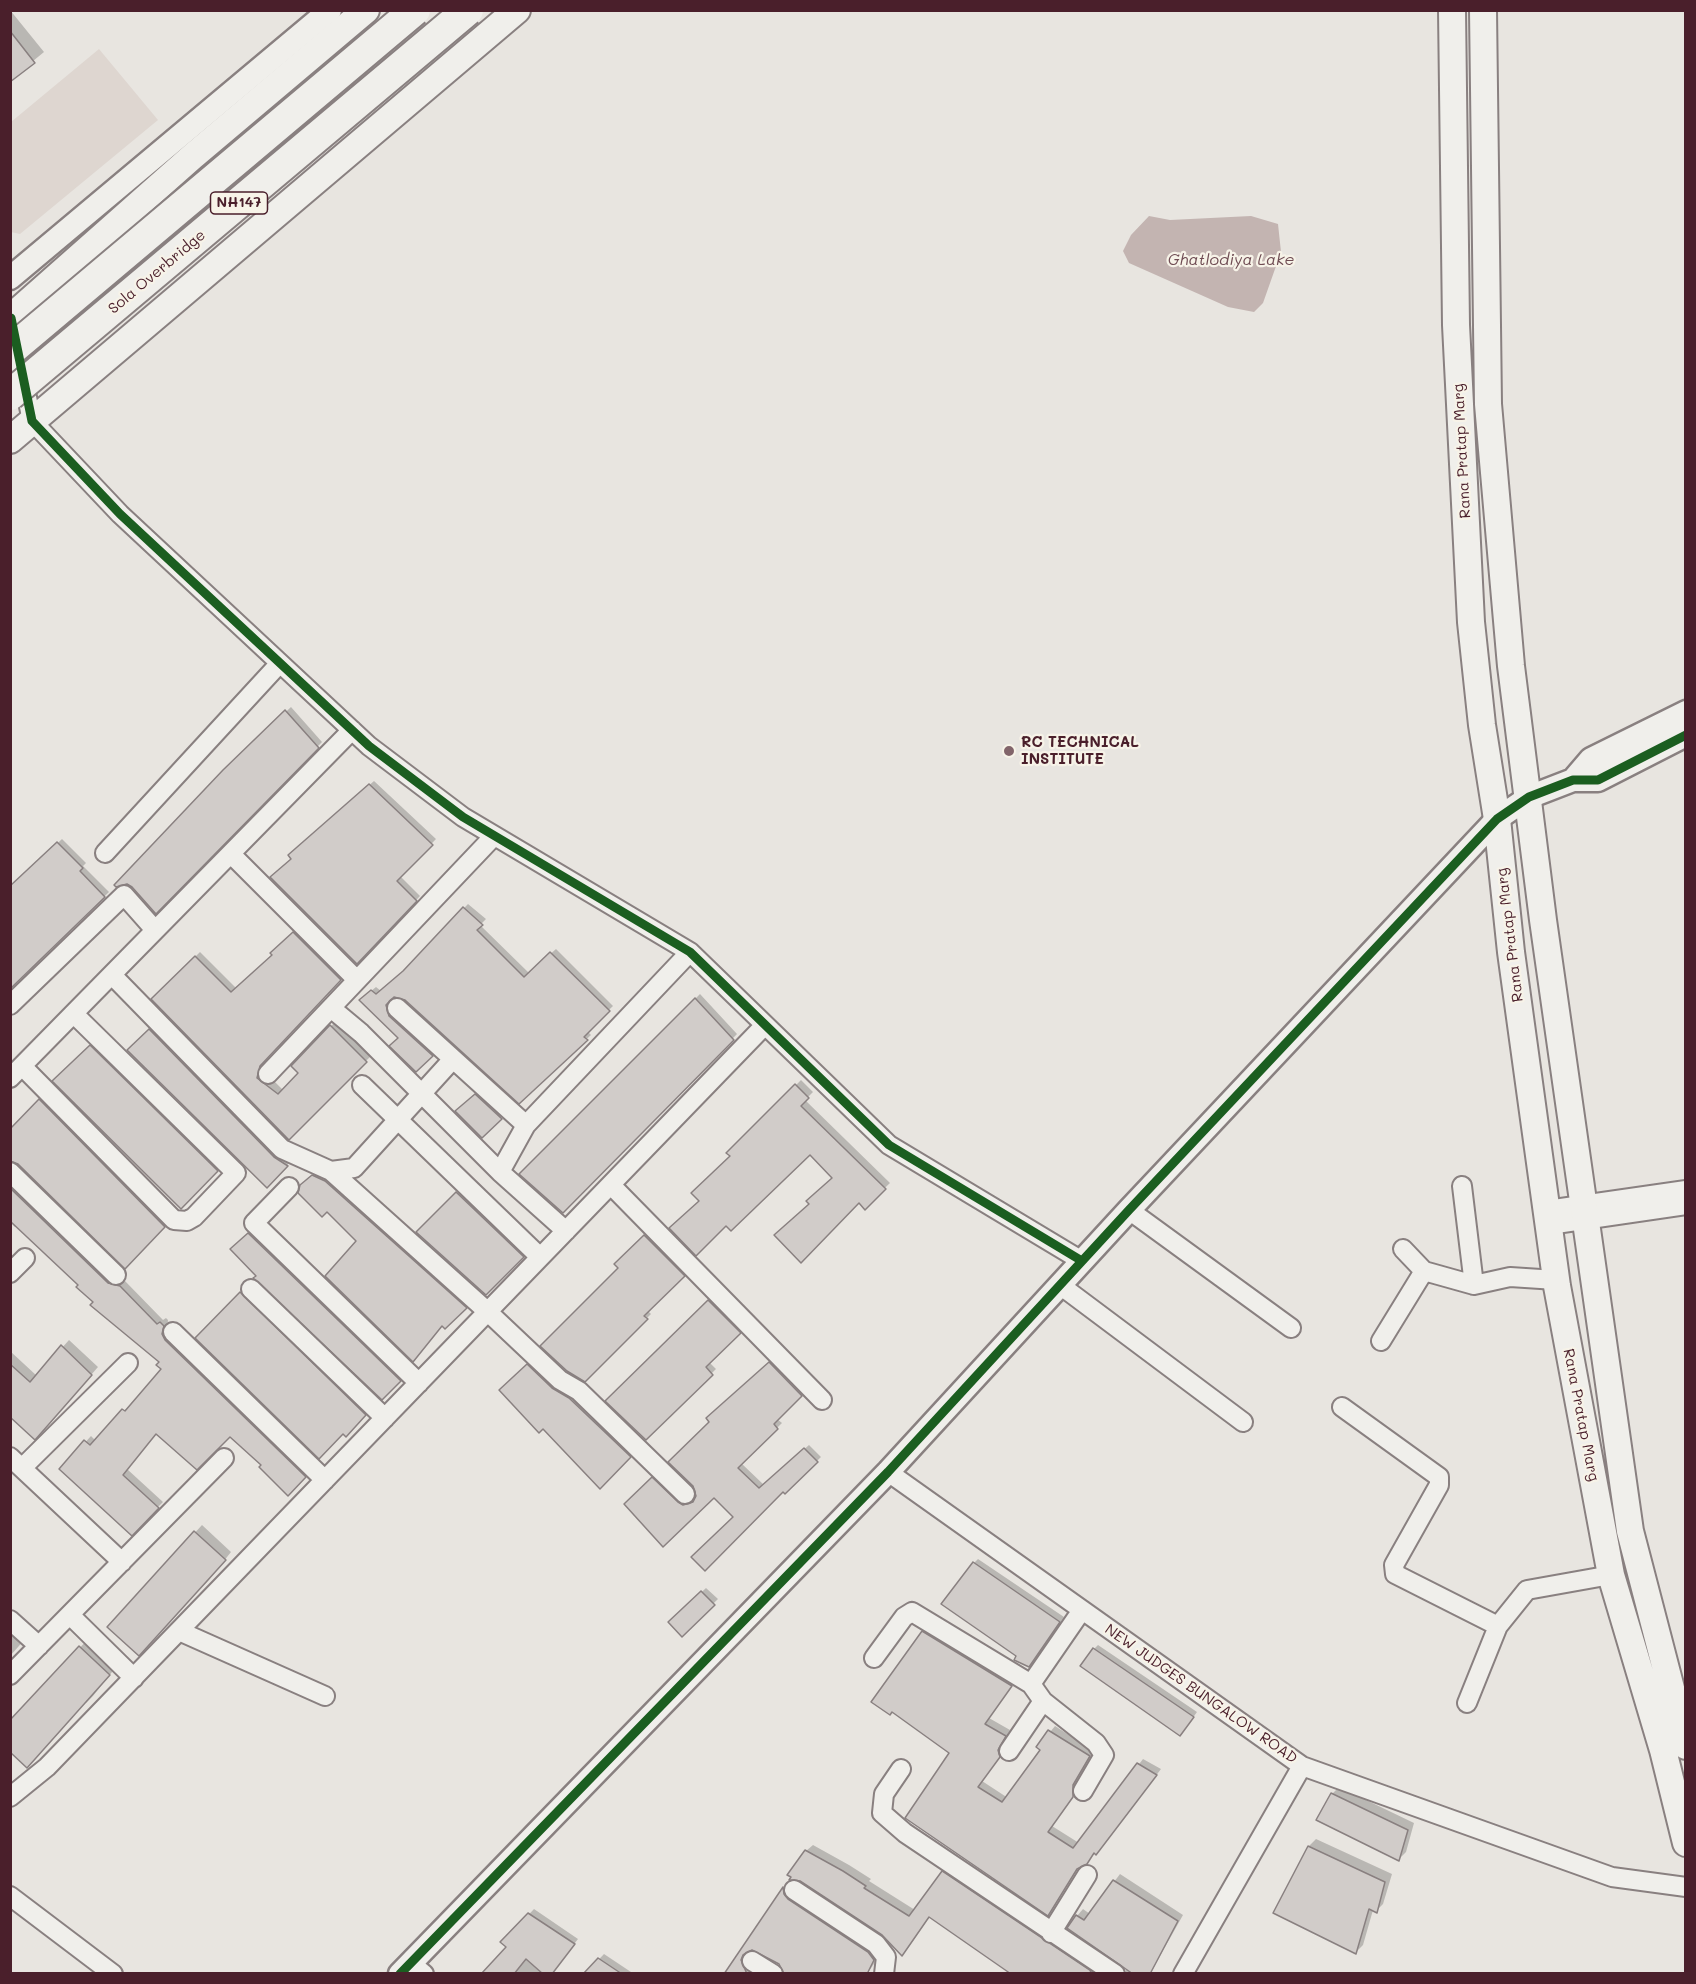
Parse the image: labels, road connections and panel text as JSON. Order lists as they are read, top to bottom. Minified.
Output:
{"streets":{"highway":["NH147","Sola Overbridge"],"main road":["Rana Pratap Marg"],"street":["NEW JUDGES BUNGALOW ROAD"]},"water":["Ghatlodiya Lake"],"places":["RC TECHNICAL INSTITUTE"]}
